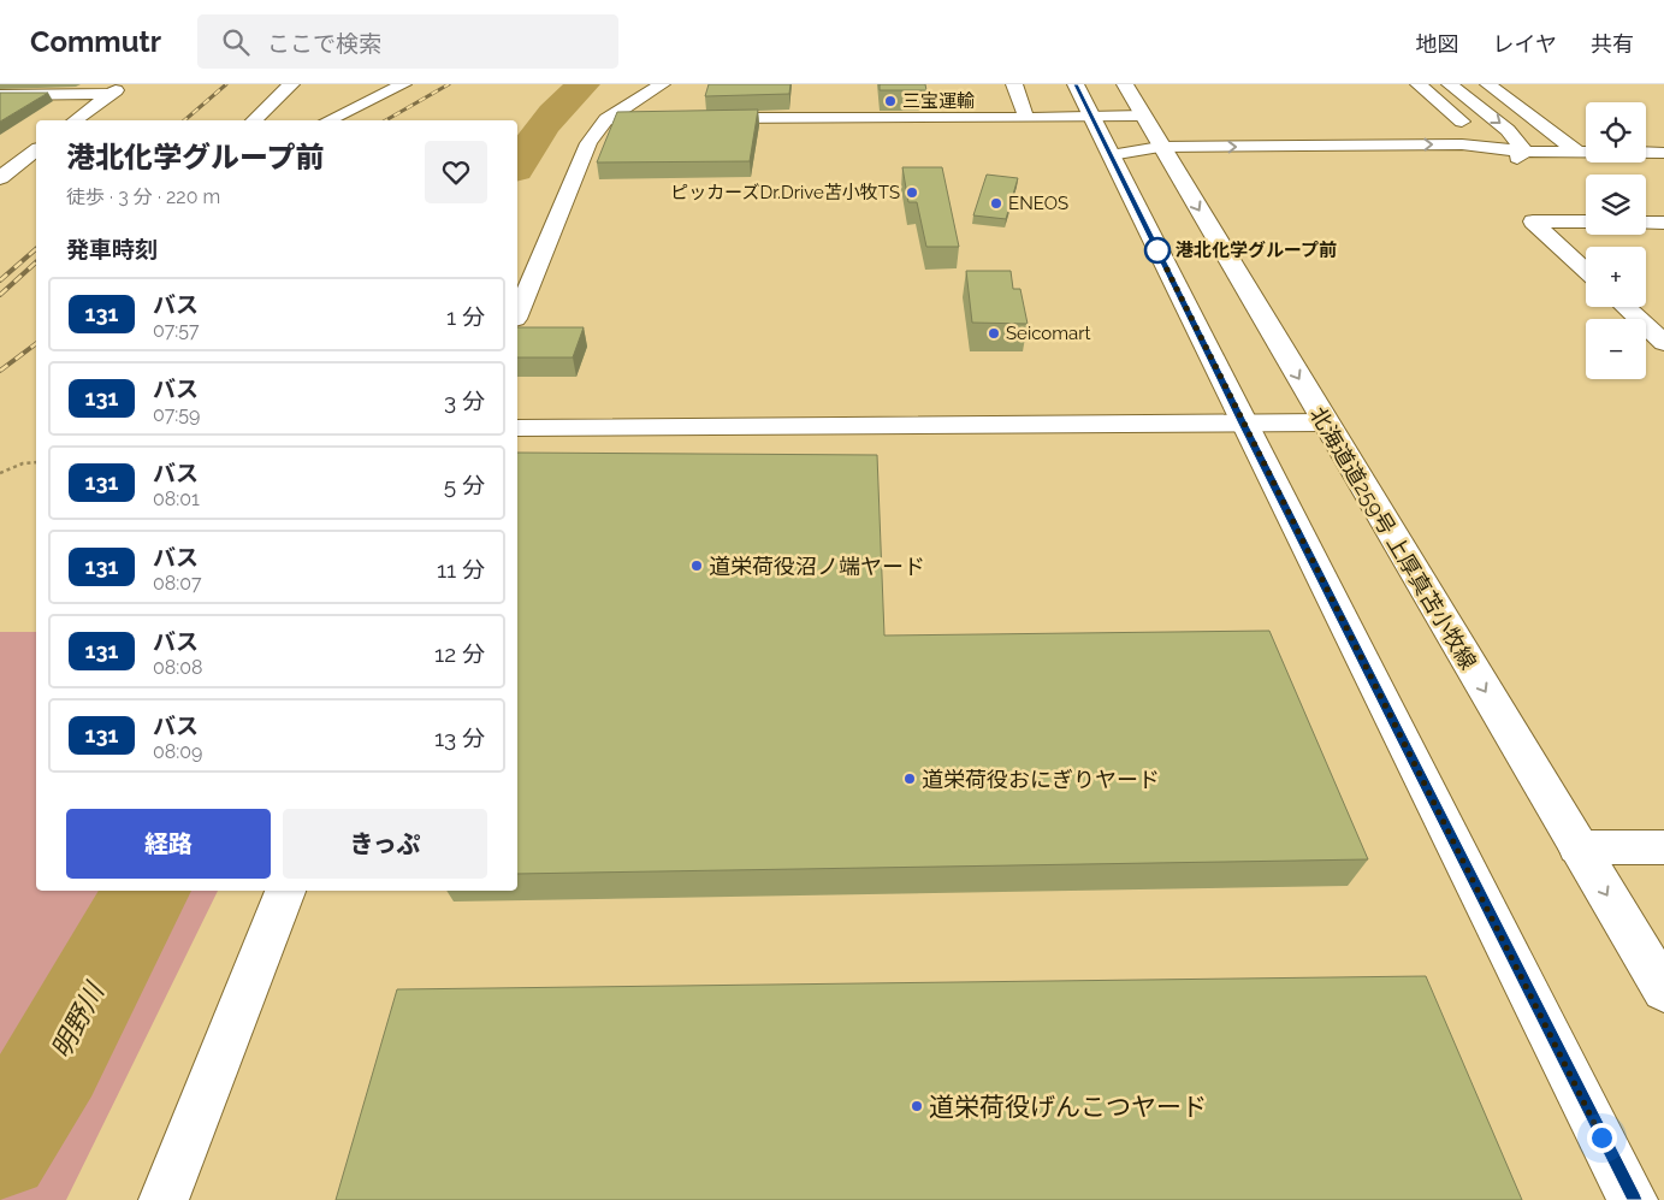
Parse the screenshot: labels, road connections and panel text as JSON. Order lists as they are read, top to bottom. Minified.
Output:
{"streets":{"street":["北海道道259号 上厚真苫小牧線"]},"water":["明野川"],"places":["三宝運輸","ピッカーズDr.Drive苫小牧TS","ENEOS","港北化学グループ前","Seicomart","道栄荷役沼ノ端ヤード","道栄荷役おにぎりヤード","道栄荷役げんこつヤード"],"lines":["bus line 131"],"page":{"header":"Commutr","search":"ここで検索","nav":["地図","レイヤ","共有"],"map_buttons":["+","−"],"heading":[["港北化学グループ前","徒歩 · 3 分 · 220 m"],"発車時刻"],"list":[{"mark":"131","name":"バス","note":"07:57","value":"1 分"},{"mark":"131","name":"バス","note":"07:59","value":"3 分"},{"mark":"131","name":"バス","note":"08:01","value":"5 分"},{"mark":"131","name":"バス","note":"08:07","value":"11 分"},{"mark":"131","name":"バス","note":"08:08","value":"12 分"},{"mark":"131","name":"バス","note":"08:09","value":"13 分"}],"buttons":["経路","きっぷ"]}}
